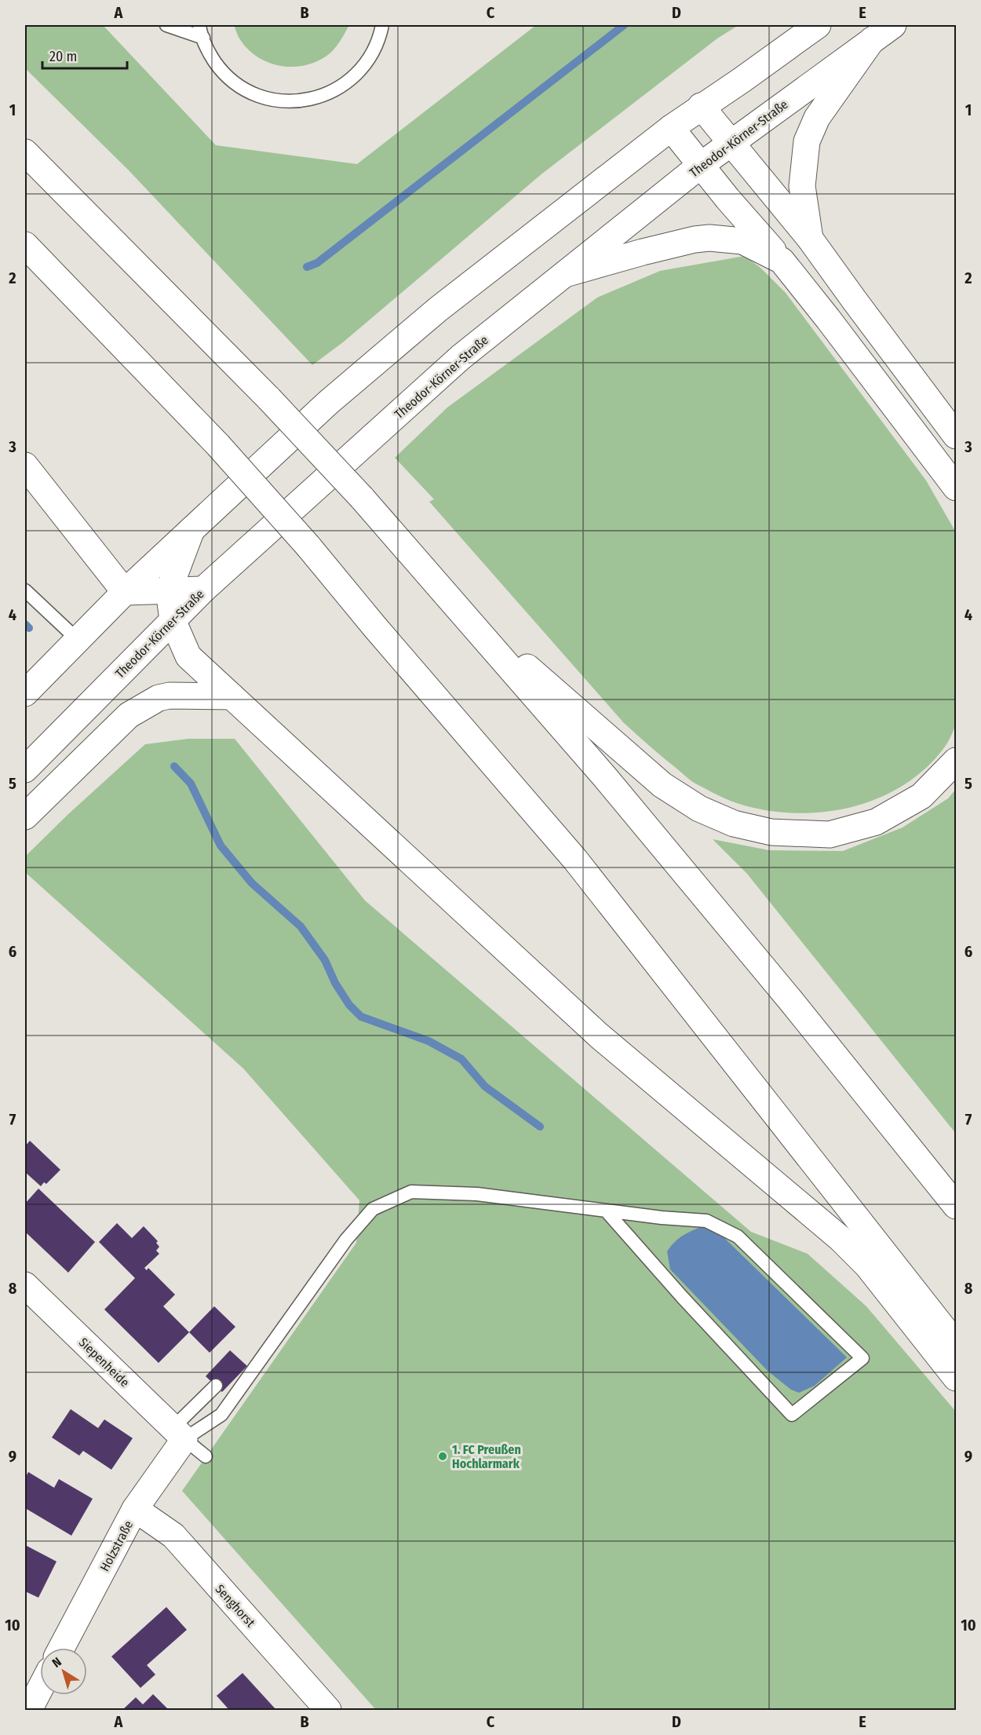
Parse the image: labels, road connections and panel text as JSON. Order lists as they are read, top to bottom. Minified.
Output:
{"streets":{"main road":["Theodor-Körner-Straße","Siepenheide","Holzstraße","Senghorst"]},"crossings":[["Siepenheide","Holzstraße"],["Holzstraße","Senghorst"]],"places":["1. FC Preußen Hochlarmark"],"scale_bar":"20 m","north":"top left","grid":{"columns":["A","B","C","D","E"],"rows":["1","2","3","4","5","6","7","8","9","10"]}}
